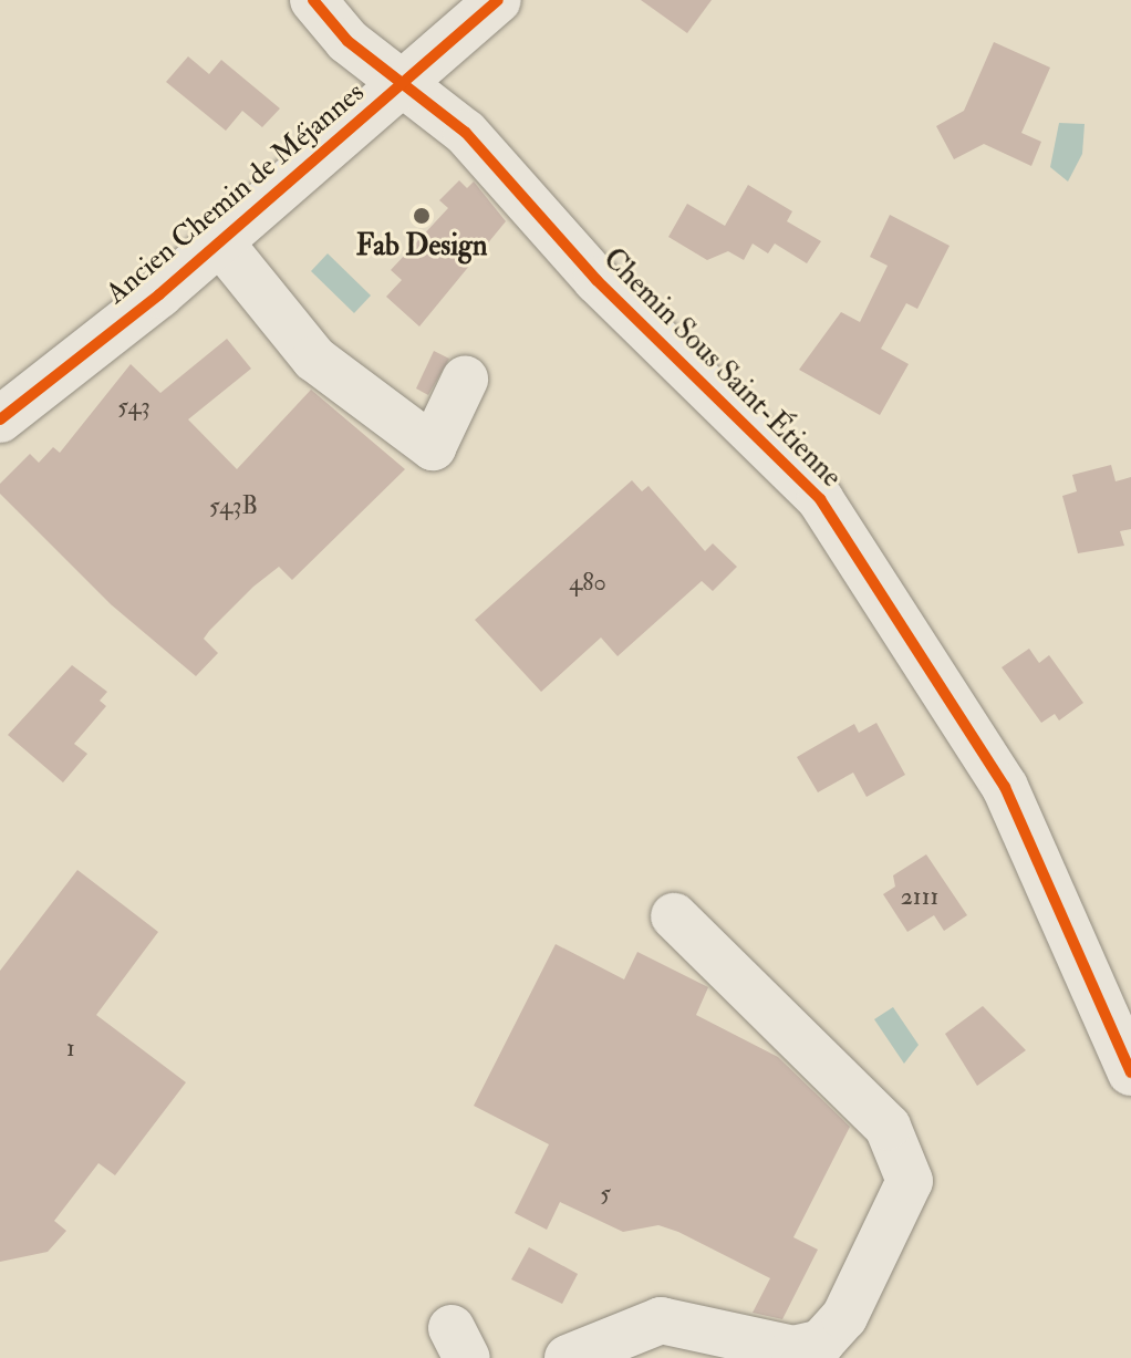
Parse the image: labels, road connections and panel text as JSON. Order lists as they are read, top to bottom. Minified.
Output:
{"streets":{"street":["Ancien Chemin de Méjannes","Chemin Sous Saint-Étienne"]},"crossings":[["Ancien Chemin de Méjannes","Chemin Sous Saint-Étienne"]],"places":["Fab Design"],"house_numbers":["543","543B","480","2111","1","5"]}
